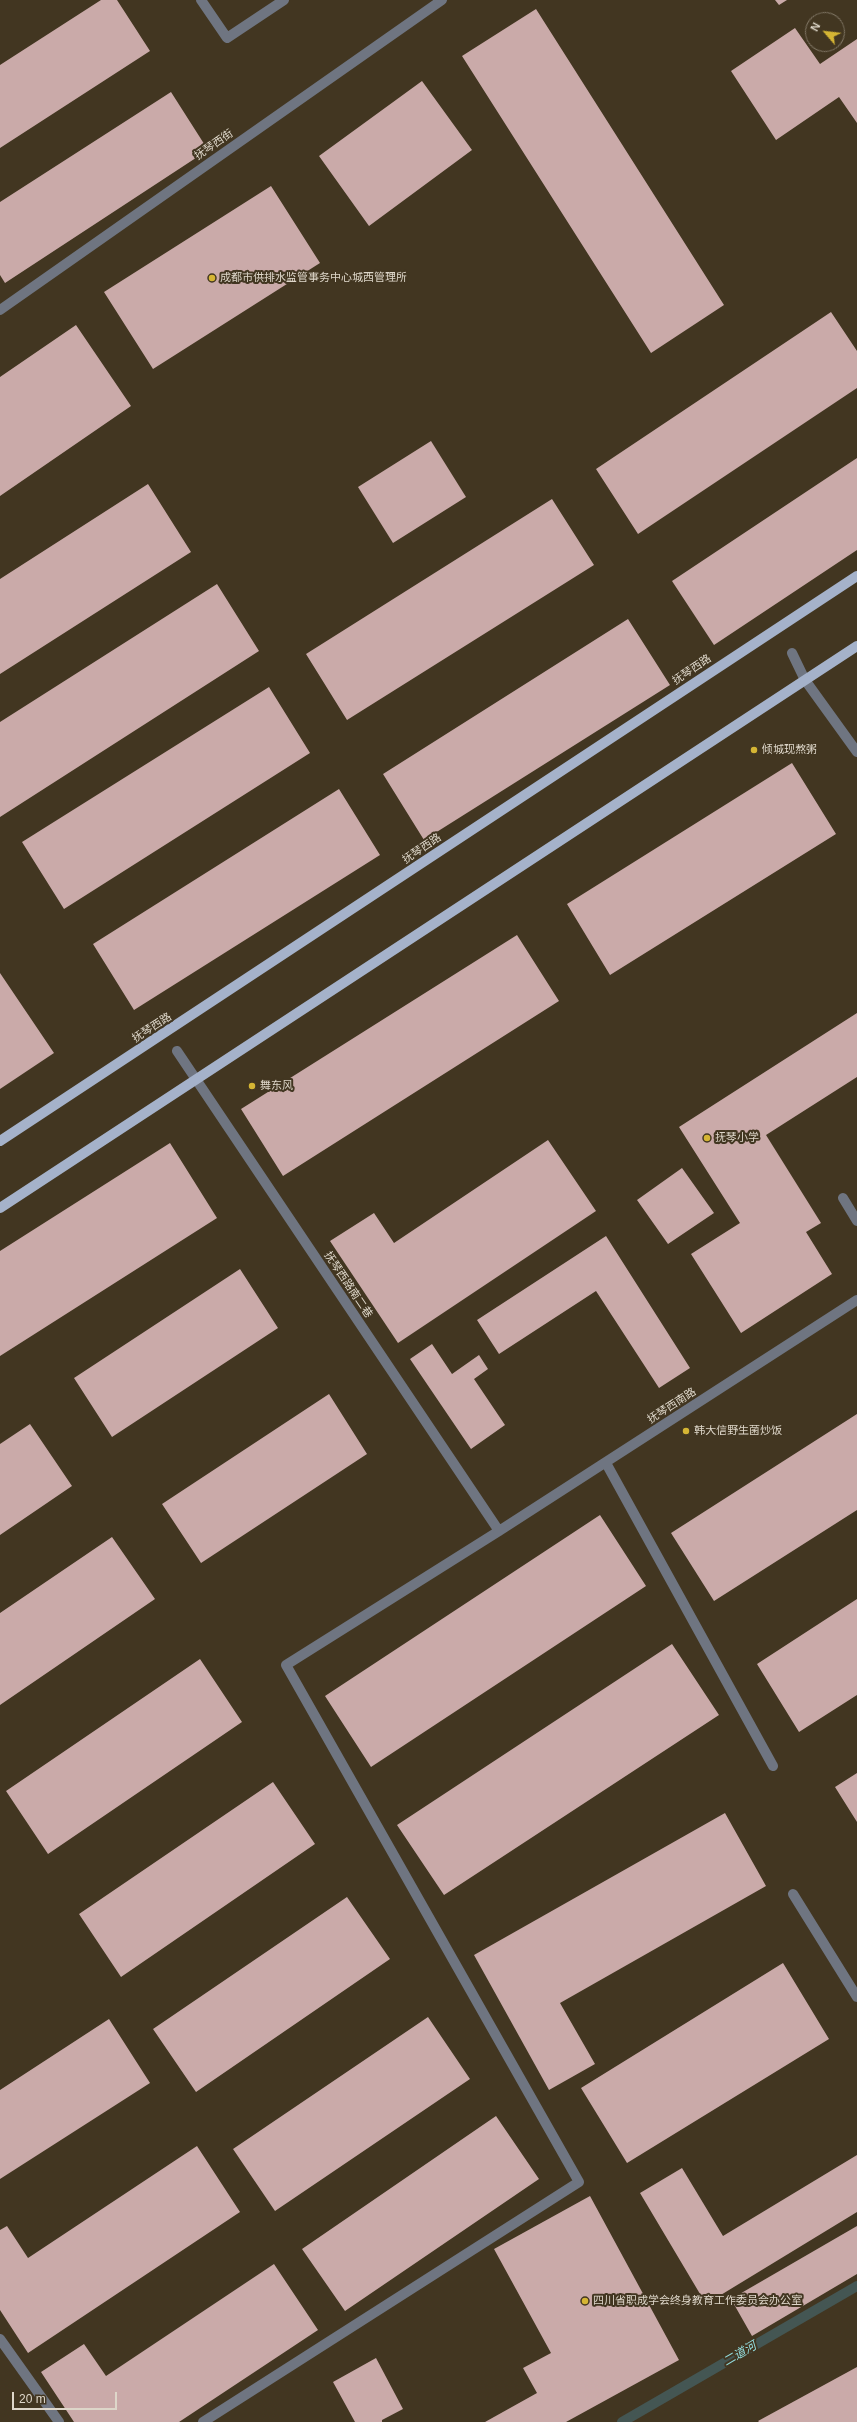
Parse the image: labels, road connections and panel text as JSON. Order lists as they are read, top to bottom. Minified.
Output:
{"streets":{"main road":["抚琴西路"],"street":["抚琴西街","抚琴西路南二巷","抚琴西南路"]},"crossings":[["抚琴西路南二巷","抚琴西南路"]],"water":["二道河"],"places":["成都市供排水监管事务中心城西管理所","倾城现熬粥","舞东风","抚琴小学","韩大信野生菌炒饭","四川省职成学会终身教育工作委员会办公室"],"scale_bar":"20 m","north":"top left"}
